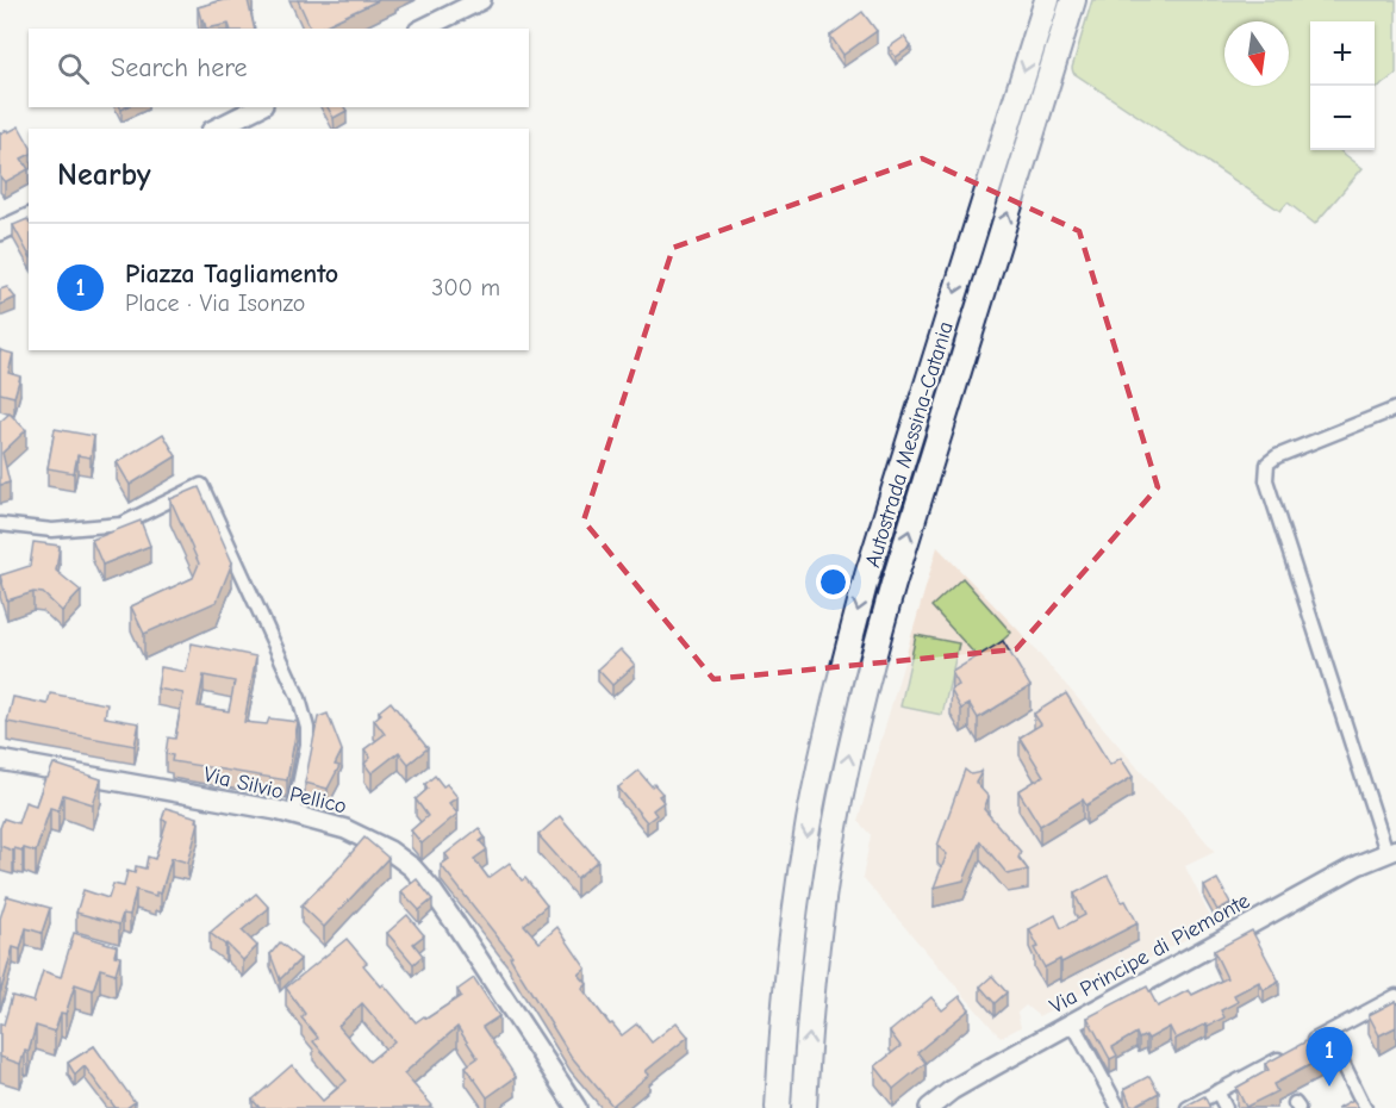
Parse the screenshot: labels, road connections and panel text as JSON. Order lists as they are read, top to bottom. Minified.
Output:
{"streets":{"highway":["Autostrada Messina-Catania"],"street":["Via Silvio Pellico","Via Principe di Piemonte"]},"north":"bottom","page":{"map_buttons":["+","−"],"search":"Search here","heading":"Nearby","list":[{"mark":"1","name":"Piazza Tagliamento","note":"Place · Via Isonzo","value":"300 m"}],"pins":"1"}}
